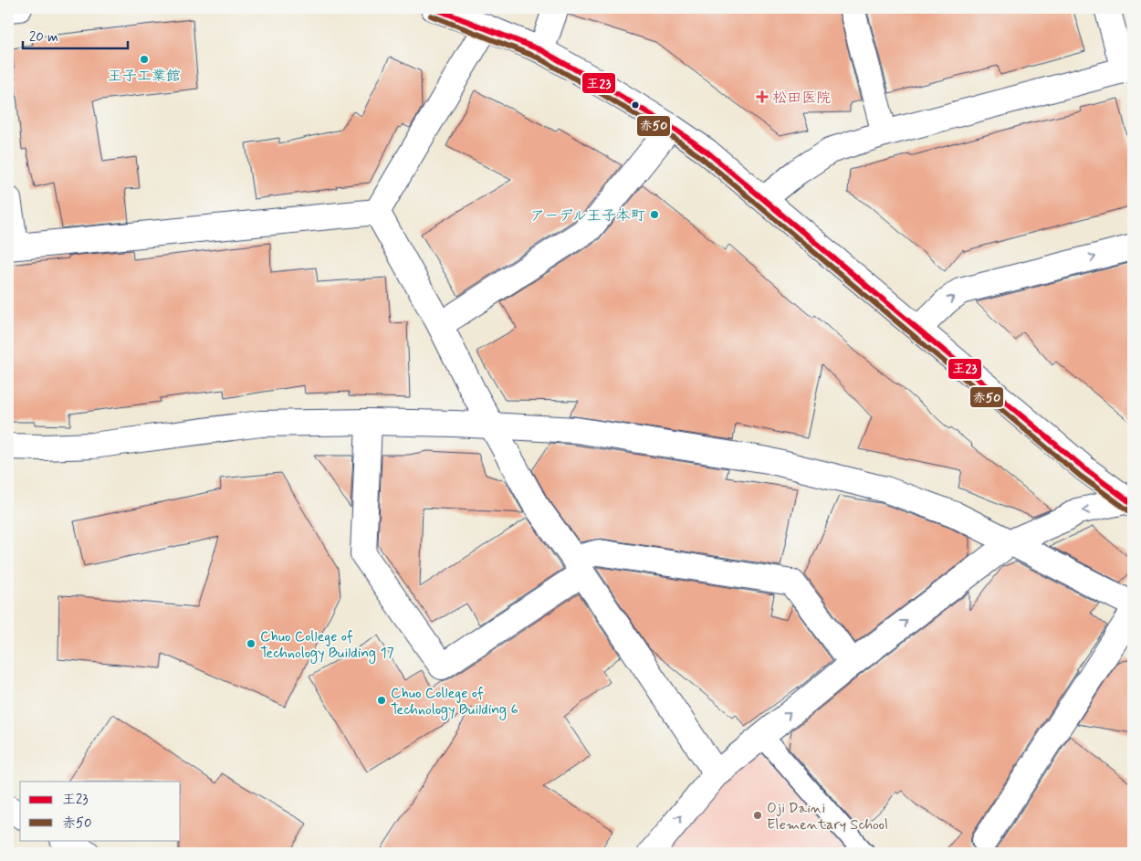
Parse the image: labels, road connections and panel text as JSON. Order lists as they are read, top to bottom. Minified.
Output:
{"places":{"other":["王子工業館","アーデル王子本町","Chuo College of Technology Building 17","Chuo College of Technology Building 6","Oji Daini Elementary School"],"health":["松田医院"]},"lines":["transit line 王23","transit line 赤50"],"legend":["王23","赤50"],"scale_bar":"20 m"}
